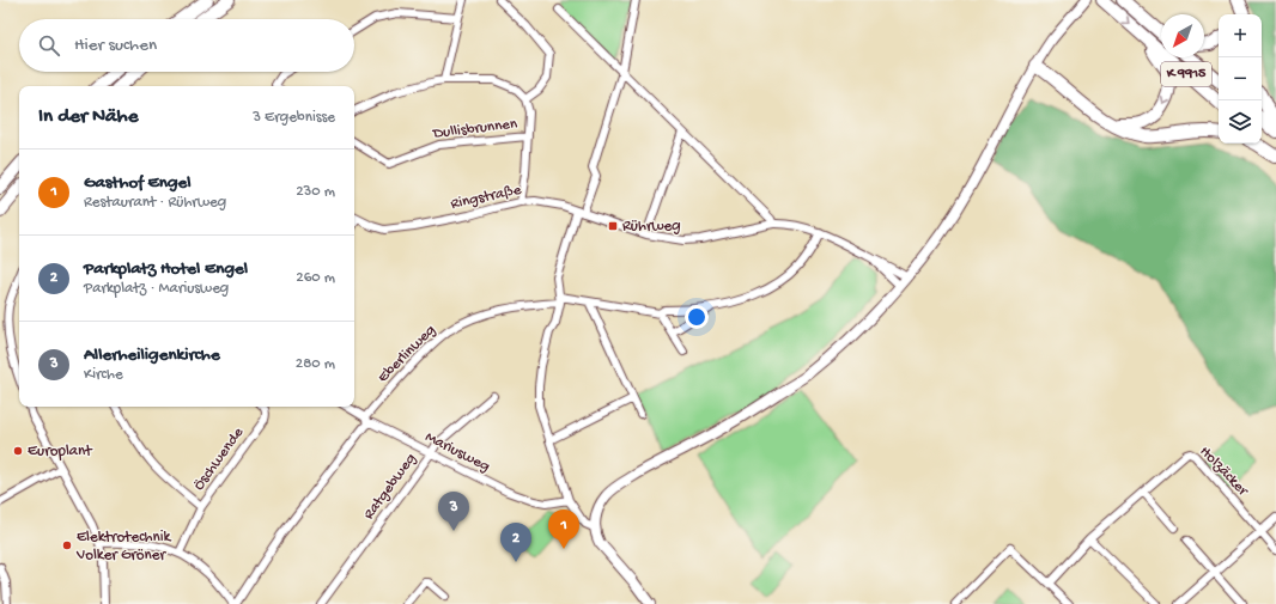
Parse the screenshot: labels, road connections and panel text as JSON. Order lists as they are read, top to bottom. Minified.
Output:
{"streets":{"highway":["K 9915"],"street":["Dullisbrunnen","Ringstraße","Eberlinweg","Mariusweg","Öschwende","Holzäcker","Ratgebweg"]},"crossings":[["Dullisbrunnen","Ringstraße"],["Eberlinweg","Mariusweg"],["Mariusweg","Ratgebweg"]],"places":{"transit":["Rührweg"],"other":["Europlant","Elektrotechnik Volker Gröner"]},"north":"bottom left","page":{"map_buttons":["+","−"],"search":"Hier suchen","heading":["In der Nähe","3 Ergebnisse"],"list":[{"mark":"1","name":"Gasthof Engel","note":"Restaurant · Rührweg","value":"230 m"},{"mark":"2","name":"Parkplatz Hotel Engel","note":"Parkplatz · Mariusweg","value":"260 m"},{"mark":"3","name":"Allerheiligenkirche","note":"Kirche","value":"280 m"}],"pins":["3","1","2"]}}
